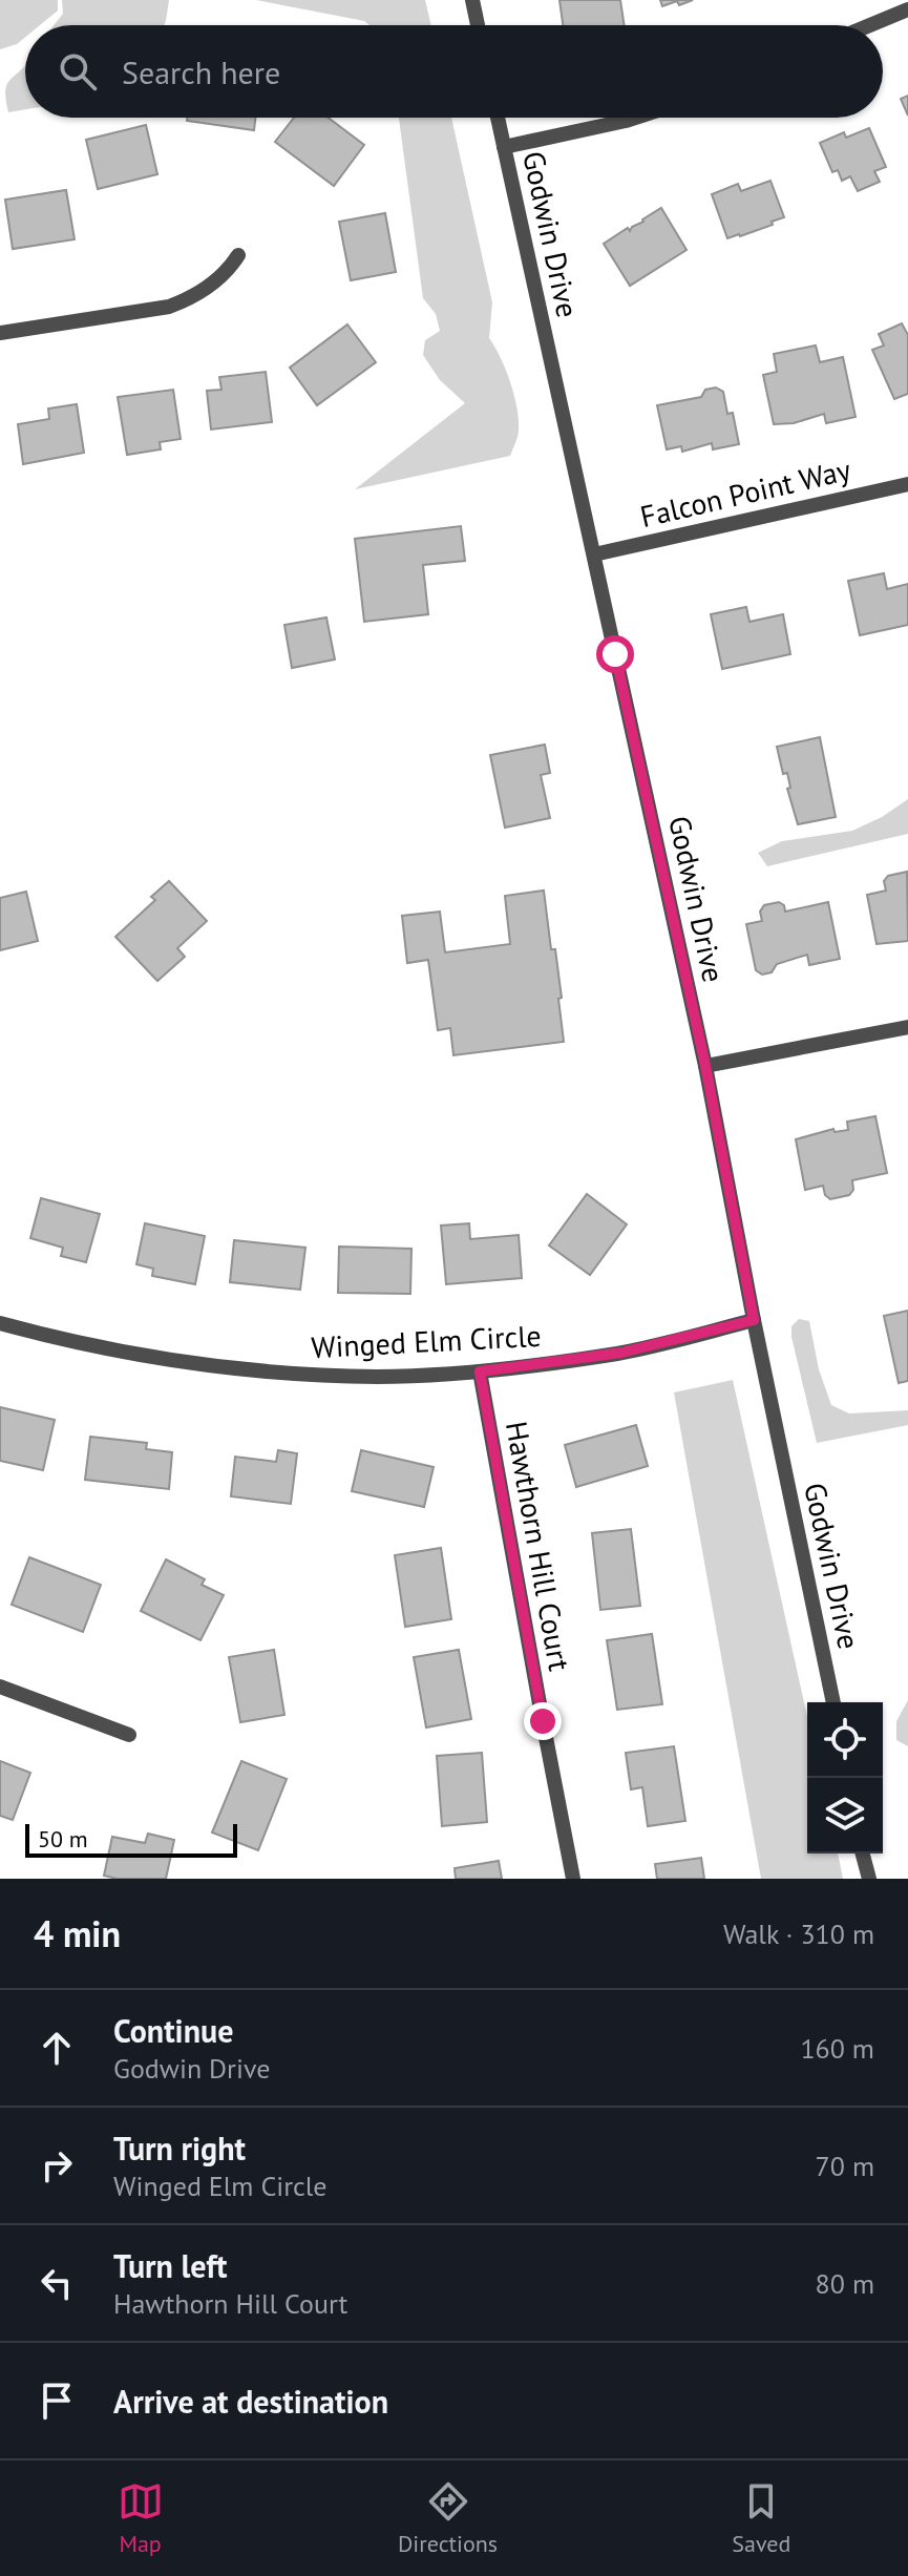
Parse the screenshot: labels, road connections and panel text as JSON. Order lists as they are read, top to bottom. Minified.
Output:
{"streets":{"street":["Godwin Drive","Falcon Point Way","Winged Elm Circle","Hawthorn Hill Court"]},"crossings":[["Godwin Drive","Falcon Point Way"],["Godwin Drive","Winged Elm Circle"],["Winged Elm Circle","Hawthorn Hill Court"]],"scale_bar":"50 m","page":{"search":"Search here","scale":"50 m","heading":["4 min","Walk · 310 m"],"list":[["Continue","Godwin Drive","160 m"],["Turn right","Winged Elm Circle","70 m"],["Turn left","Hawthorn Hill Court","80 m"],"Arrive at destination"],"nav":["Map","Directions","Saved"]}}
